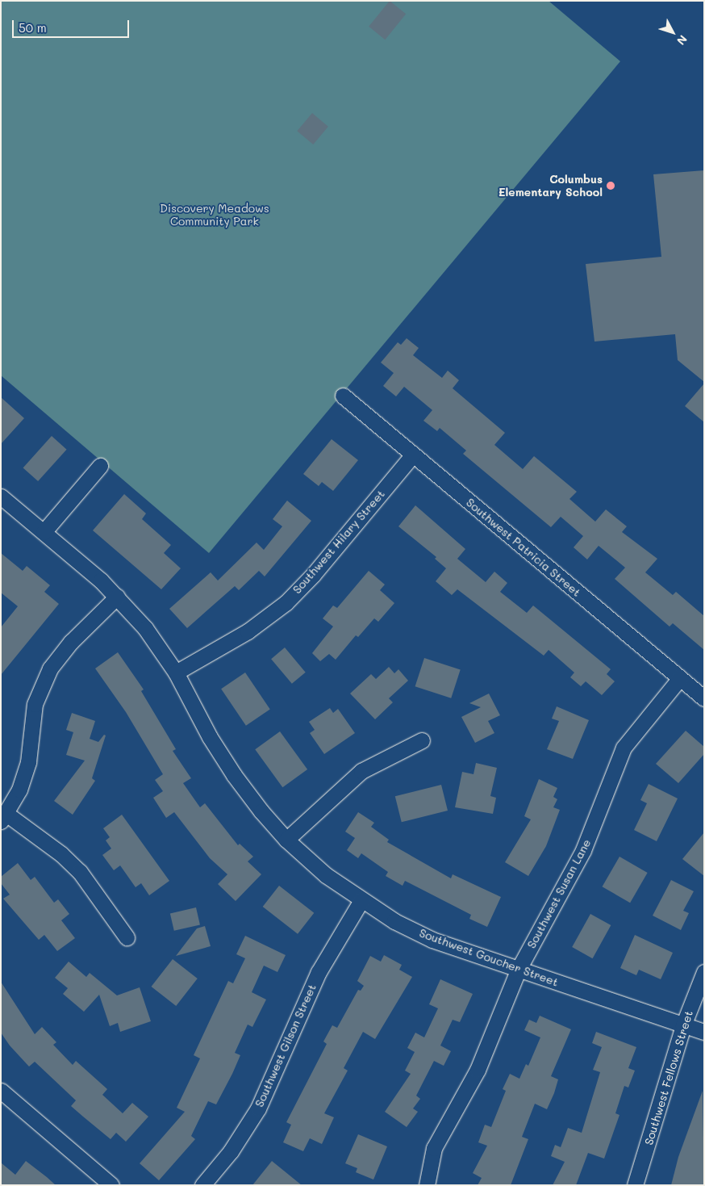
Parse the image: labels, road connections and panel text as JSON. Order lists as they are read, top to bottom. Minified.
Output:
{"streets":{"street":["Southwest Hilary Street","Southwest Patricia Street","Southwest Susan Lane","Southwest Goucher Street","Southwest Gilson Street","Southwest Fellows Street"]},"crossings":[["Southwest Hilary Street","Southwest Patricia Street"],["Southwest Hilary Street","Southwest Goucher Street"],["Southwest Patricia Street","Southwest Susan Lane"],["Southwest Susan Lane","Southwest Goucher Street"],["Southwest Goucher Street","Southwest Gilson Street"],["Southwest Goucher Street","Southwest Fellows Street"]],"parks":["Discovery Meadows Community Park"],"places":["Columbus Elementary School"],"scale_bar":"50 m","north":"bottom right"}
